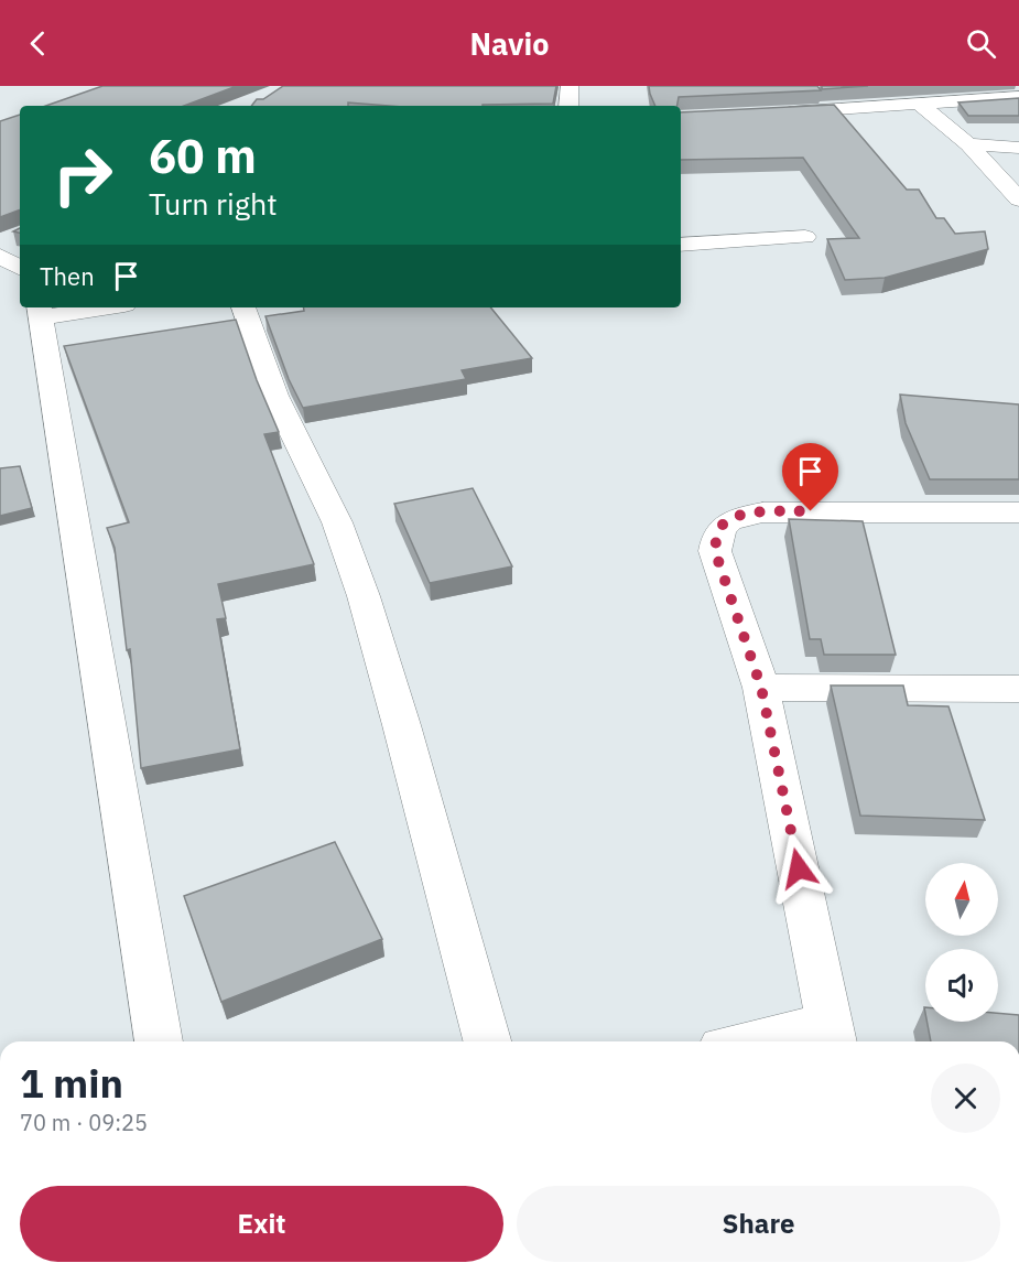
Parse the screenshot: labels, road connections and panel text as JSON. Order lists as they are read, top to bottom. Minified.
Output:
{"north":"top","page":{"header":"Navio","turn":["60 m","Turn right"],"then":"Then","heading":["1 min","70 m · 09:25"],"buttons":["Exit","Share"]}}
